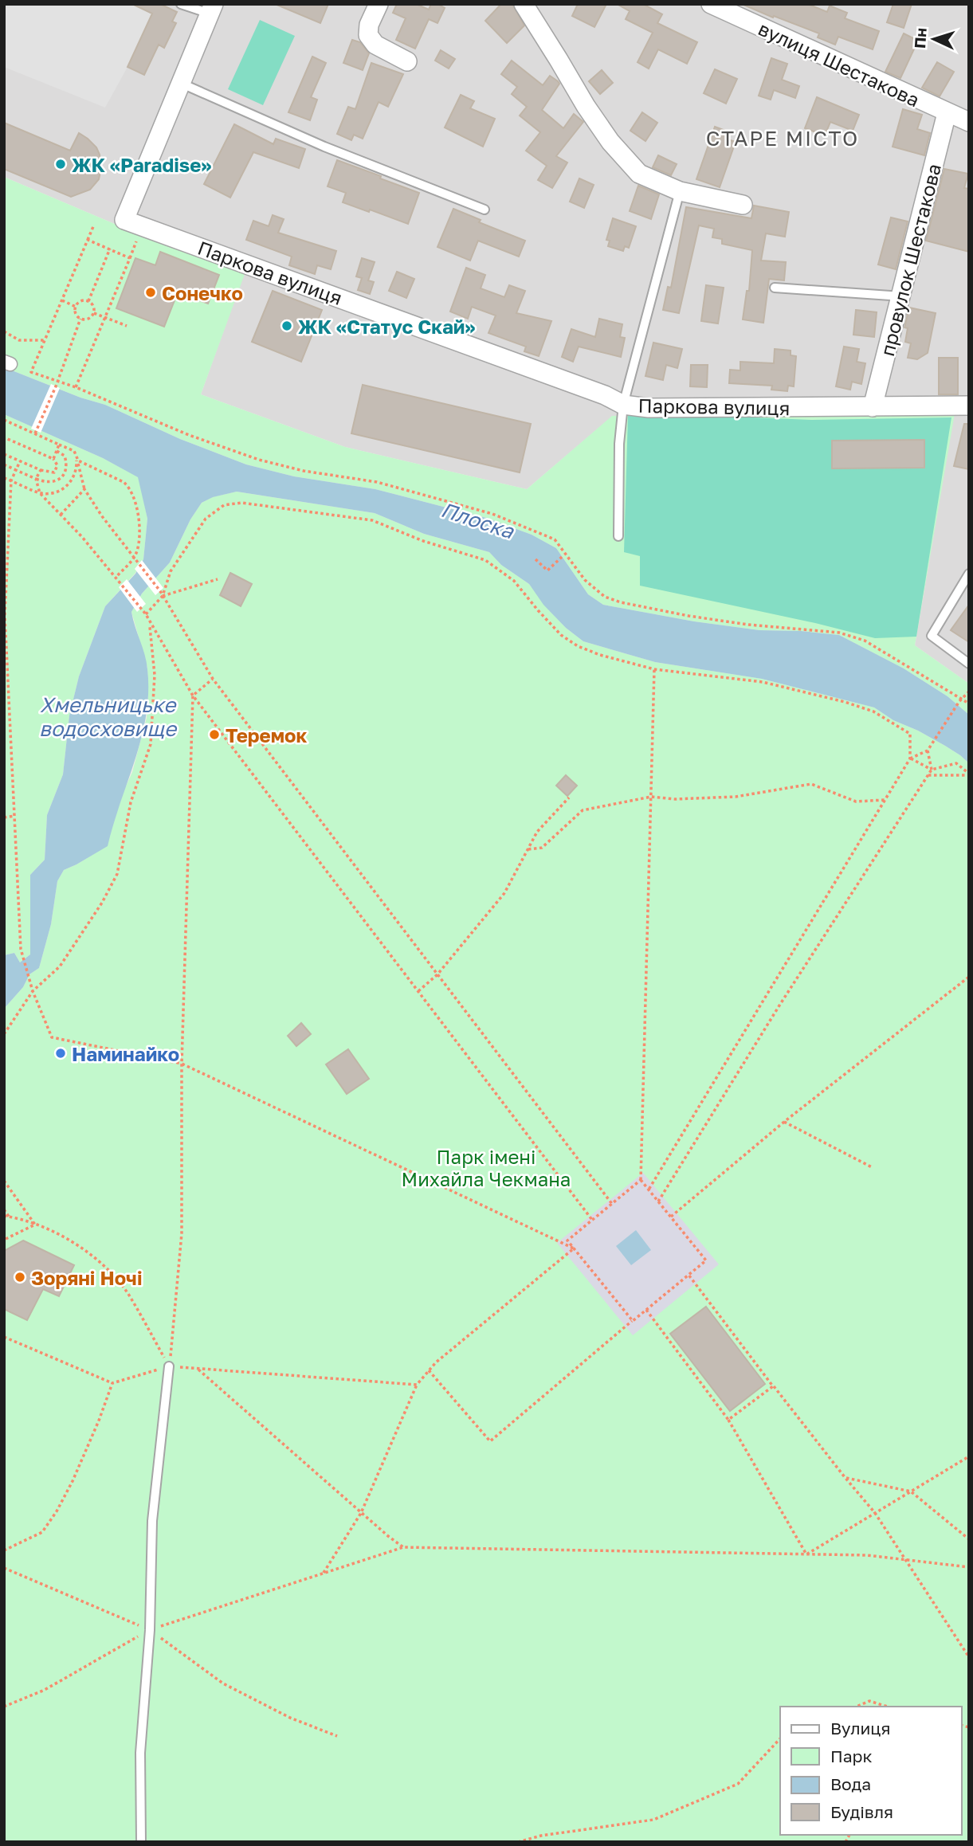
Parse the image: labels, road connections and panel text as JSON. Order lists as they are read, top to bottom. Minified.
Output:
{"streets":{"street":["вулиця Шестакова","провулок Шестакова","Паркова вулиця"]},"crossings":[["вулиця Шестакова","провулок Шестакова"],["провулок Шестакова","Паркова вулиця"]],"districts":["СТАРЕ МІСТО"],"water":["Плоска","Хмельницьке водосховище"],"parks":["Парк імені Михайла Чекмана"],"places":["ЖК «Paradise»","Cонечко","ЖК «Статус Скай»","Теремок","Наминайко","Зоряні Ночі"],"legend":["Вулиця","Парк","Вода","Будівля"],"north":"left"}
